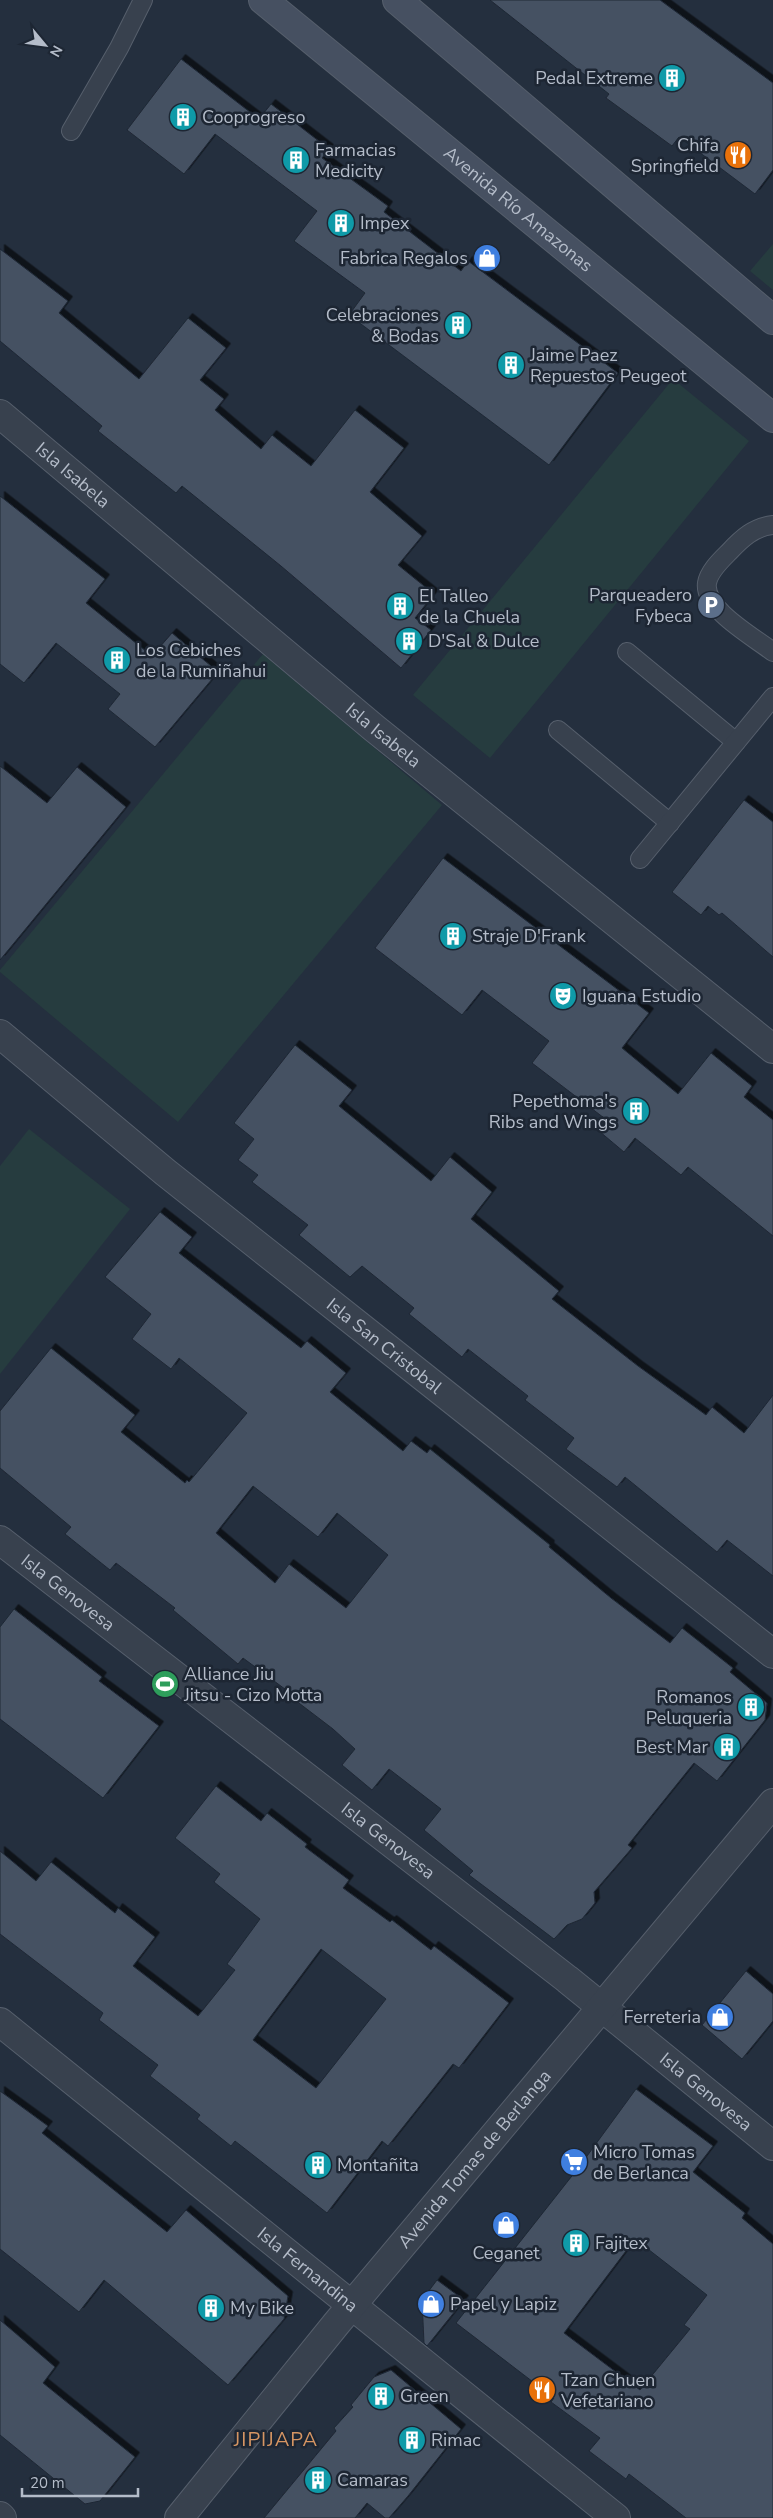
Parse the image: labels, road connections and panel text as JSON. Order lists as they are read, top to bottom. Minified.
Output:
{"streets":{"main road":["Avenida Río Amazonas"],"street":["Isla Isabela","Isla San Cristobal","Isla Genovesa","Avenida Tomas de Berlanga","Isla Fernandina"]},"crossings":[["Isla Genovesa","Avenida Tomas de Berlanga"],["Avenida Tomas de Berlanga","Isla Fernandina"]],"districts":["JIPIJAPA"],"places":{"building":["Pedal Extreme","Cooprogreso","Farmacias Medicity","Impex","Celebraciones & Bodas","Jaime Paez Repuestos Peugeot","El Talleo de la Chuela","D'Sal & Dulce","Los Cebiches de la Rumiñahui","Straje D'Frank","Pepethoma's Ribs and Wings","Romanos Peluqueria","Best Mar","Montañita","Fajitex","My Bike","Green","Rimac","Camaras"],"restaurant":["Chifa Springfield","Tzan Chuen Vefetariano"],"shop":["Fabrica Regalos","Ferreteria","Ceganet","Papel y Lapiz"],"parking":["Parqueadero Fybeca"],"theatre":["Iguana Estudio"],"sports":["Alliance Jiu Jitsu - Cizo Motta"],"supermarket":["Micro Tomas de Berlanca"]},"scale_bar":"20 m","north":"bottom right"}
